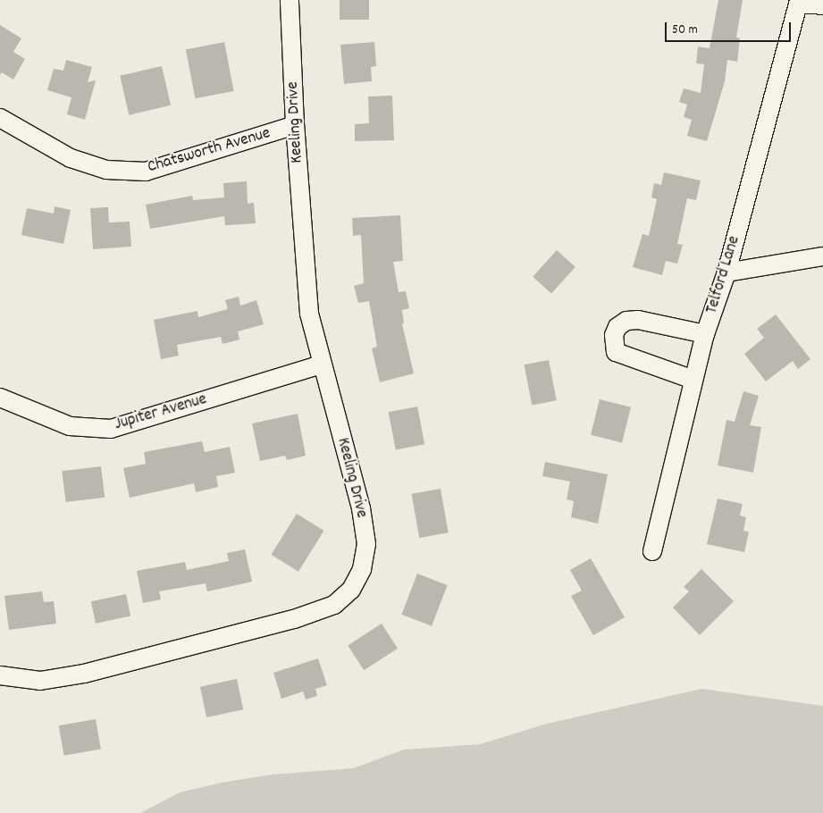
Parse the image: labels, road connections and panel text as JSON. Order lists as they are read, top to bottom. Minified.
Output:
{"streets":{"street":["Keeling Drive","Chatsworth Avenue","Telford Lane","Jupiter Avenue"]},"crossings":[["Keeling Drive","Chatsworth Avenue"],["Keeling Drive","Jupiter Avenue"]],"scale_bar":"50 m"}
